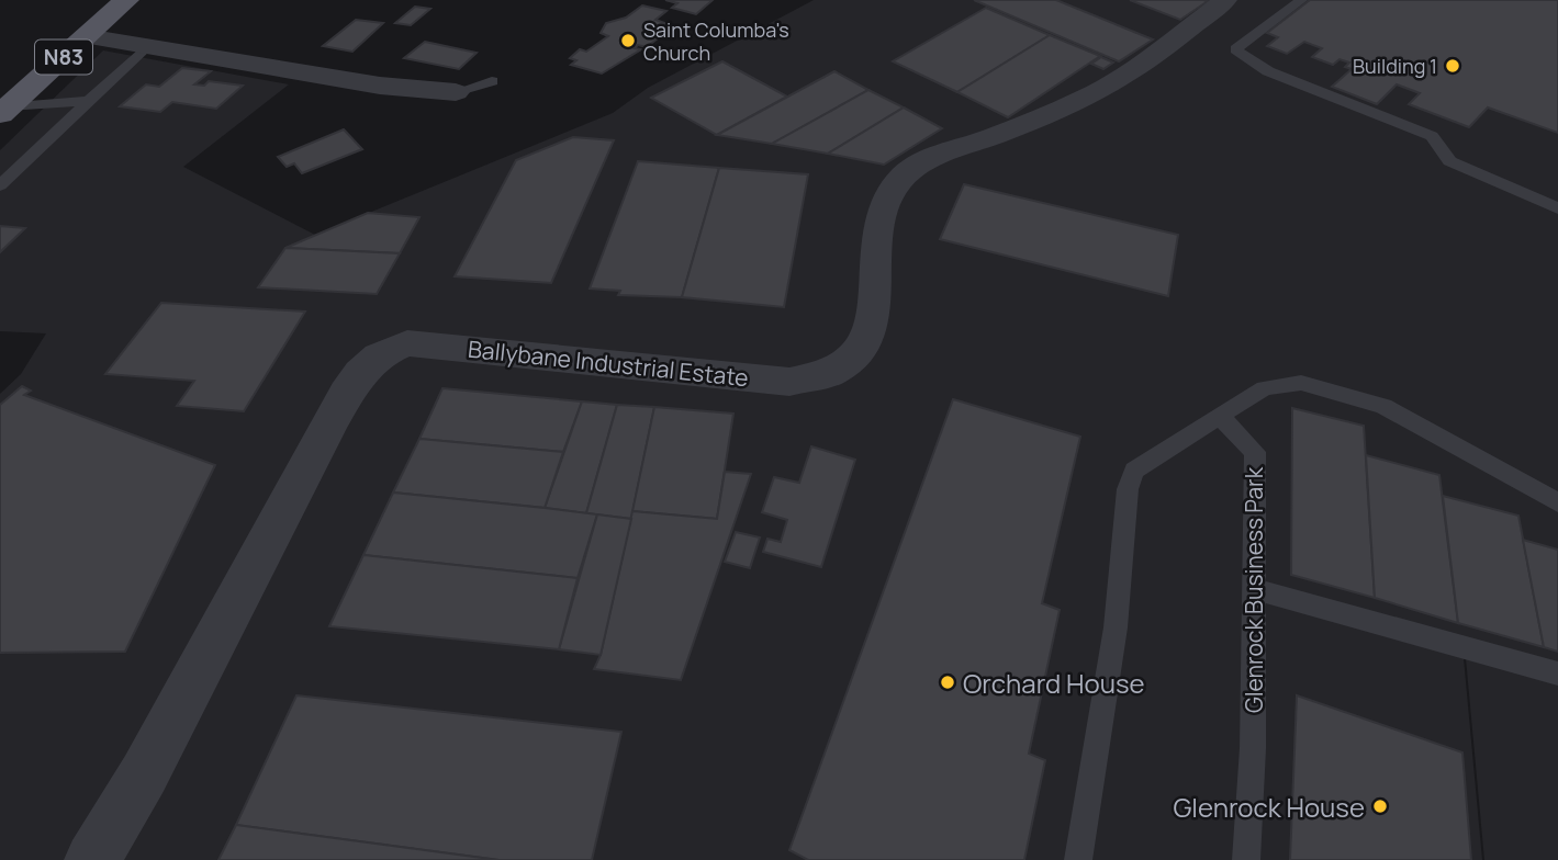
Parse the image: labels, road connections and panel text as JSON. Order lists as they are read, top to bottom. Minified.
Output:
{"streets":{"main road":["N83"],"street":["Ballybane Industrial Estate"],"lane":["Glenrock Business Park"]},"places":["Saint Columba's Church","Building 1","Orchard House","Glenrock House"]}
